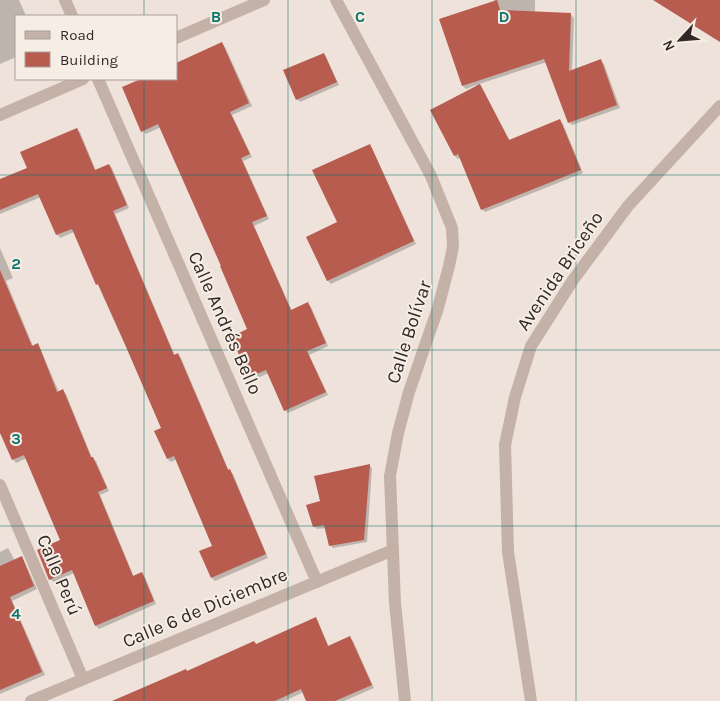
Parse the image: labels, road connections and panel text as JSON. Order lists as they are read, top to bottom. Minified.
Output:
{"streets":{"street":["Avenida Briceño","Calle Andrés Bello","Calle Bolívar","Calle Perú","Calle 6 de Diciembre"]},"crossings":[["Calle Andrés Bello","Calle 6 de Diciembre"],["Calle Bolívar","Calle 6 de Diciembre"],["Calle Perú","Calle 6 de Diciembre"]],"legend":["Road","Building"],"north":"bottom left","grid":{"columns":["B","C","D"],"rows":["2","3","4"]}}
